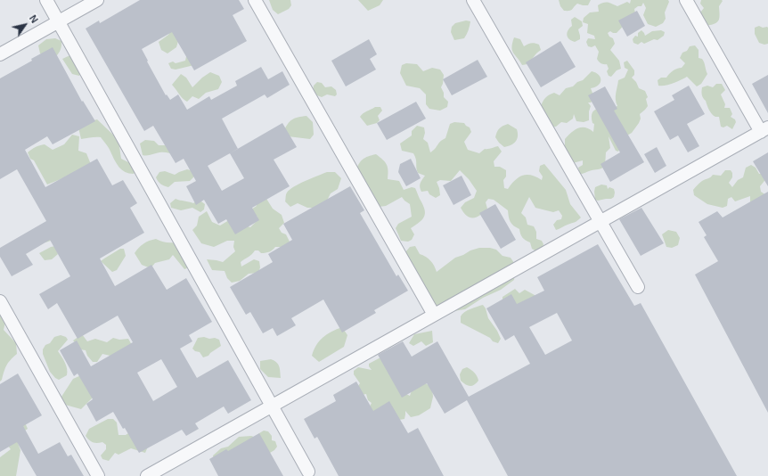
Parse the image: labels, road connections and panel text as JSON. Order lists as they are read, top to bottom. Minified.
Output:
{"north":"top right"}
